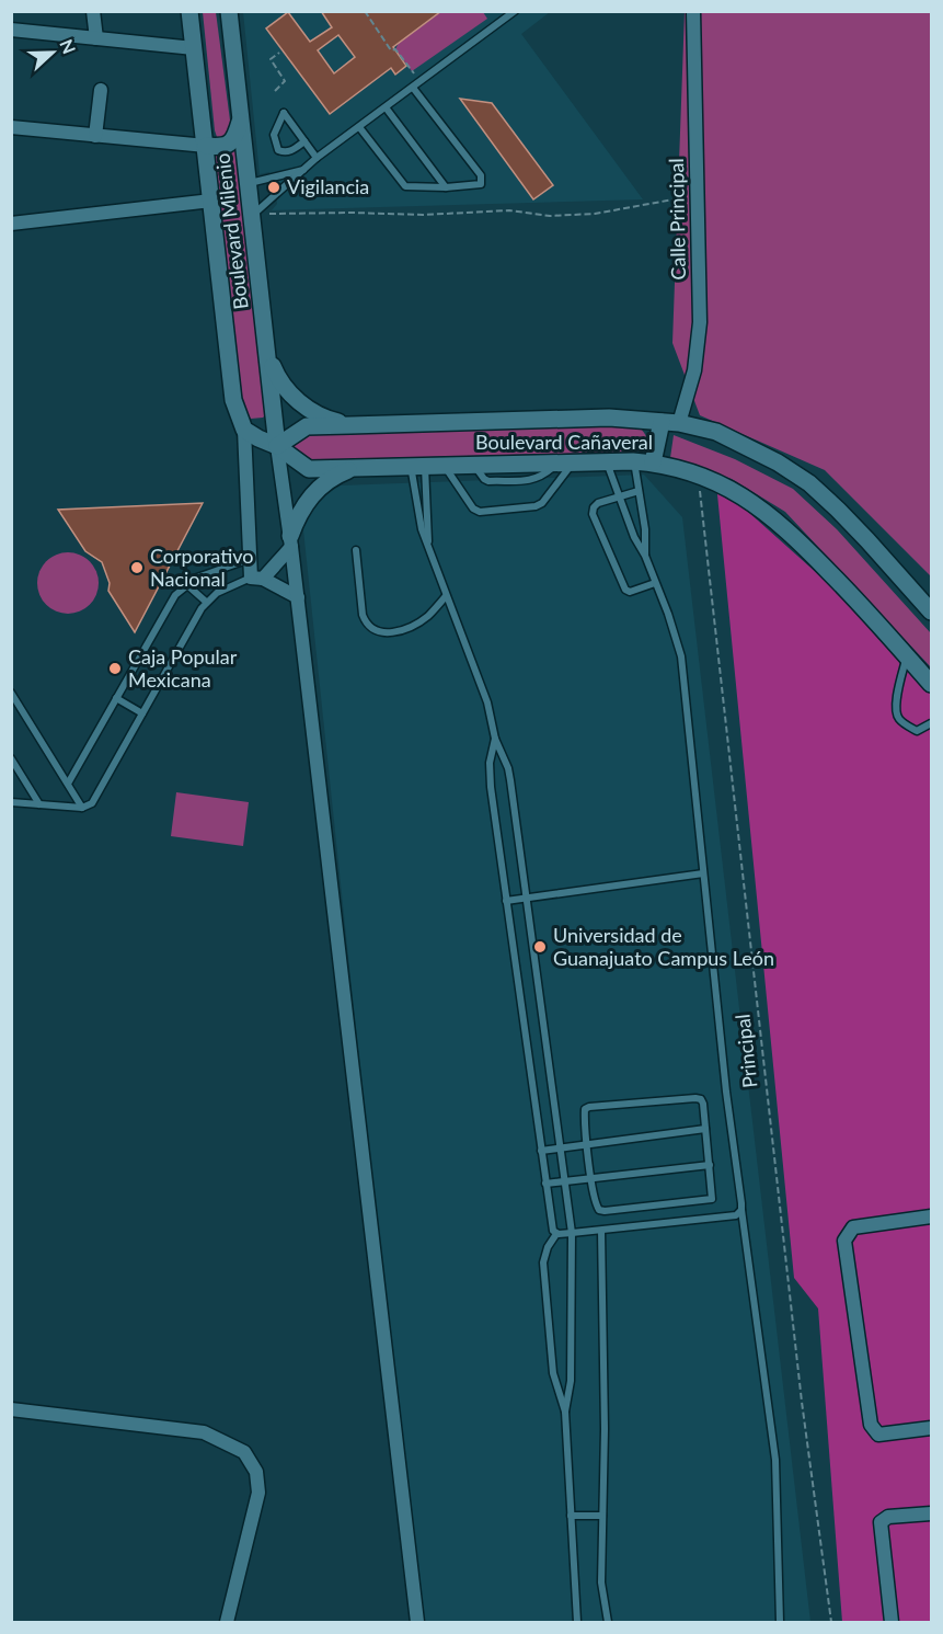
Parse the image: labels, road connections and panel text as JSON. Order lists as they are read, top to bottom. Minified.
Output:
{"streets":{"street":["Calle Principal","Boulevard Milenio","Boulevard Cañaveral"],"path":["Principal"]},"crossings":[["Calle Principal","Boulevard Cañaveral"],["Boulevard Milenio","Boulevard Cañaveral"],["Boulevard Cañaveral","Principal"]],"places":["Vigilancia","Corporativo Nacional","Caja Popular Mexicana","Universidad de Guanajuato Campus León"],"north":"right"}
